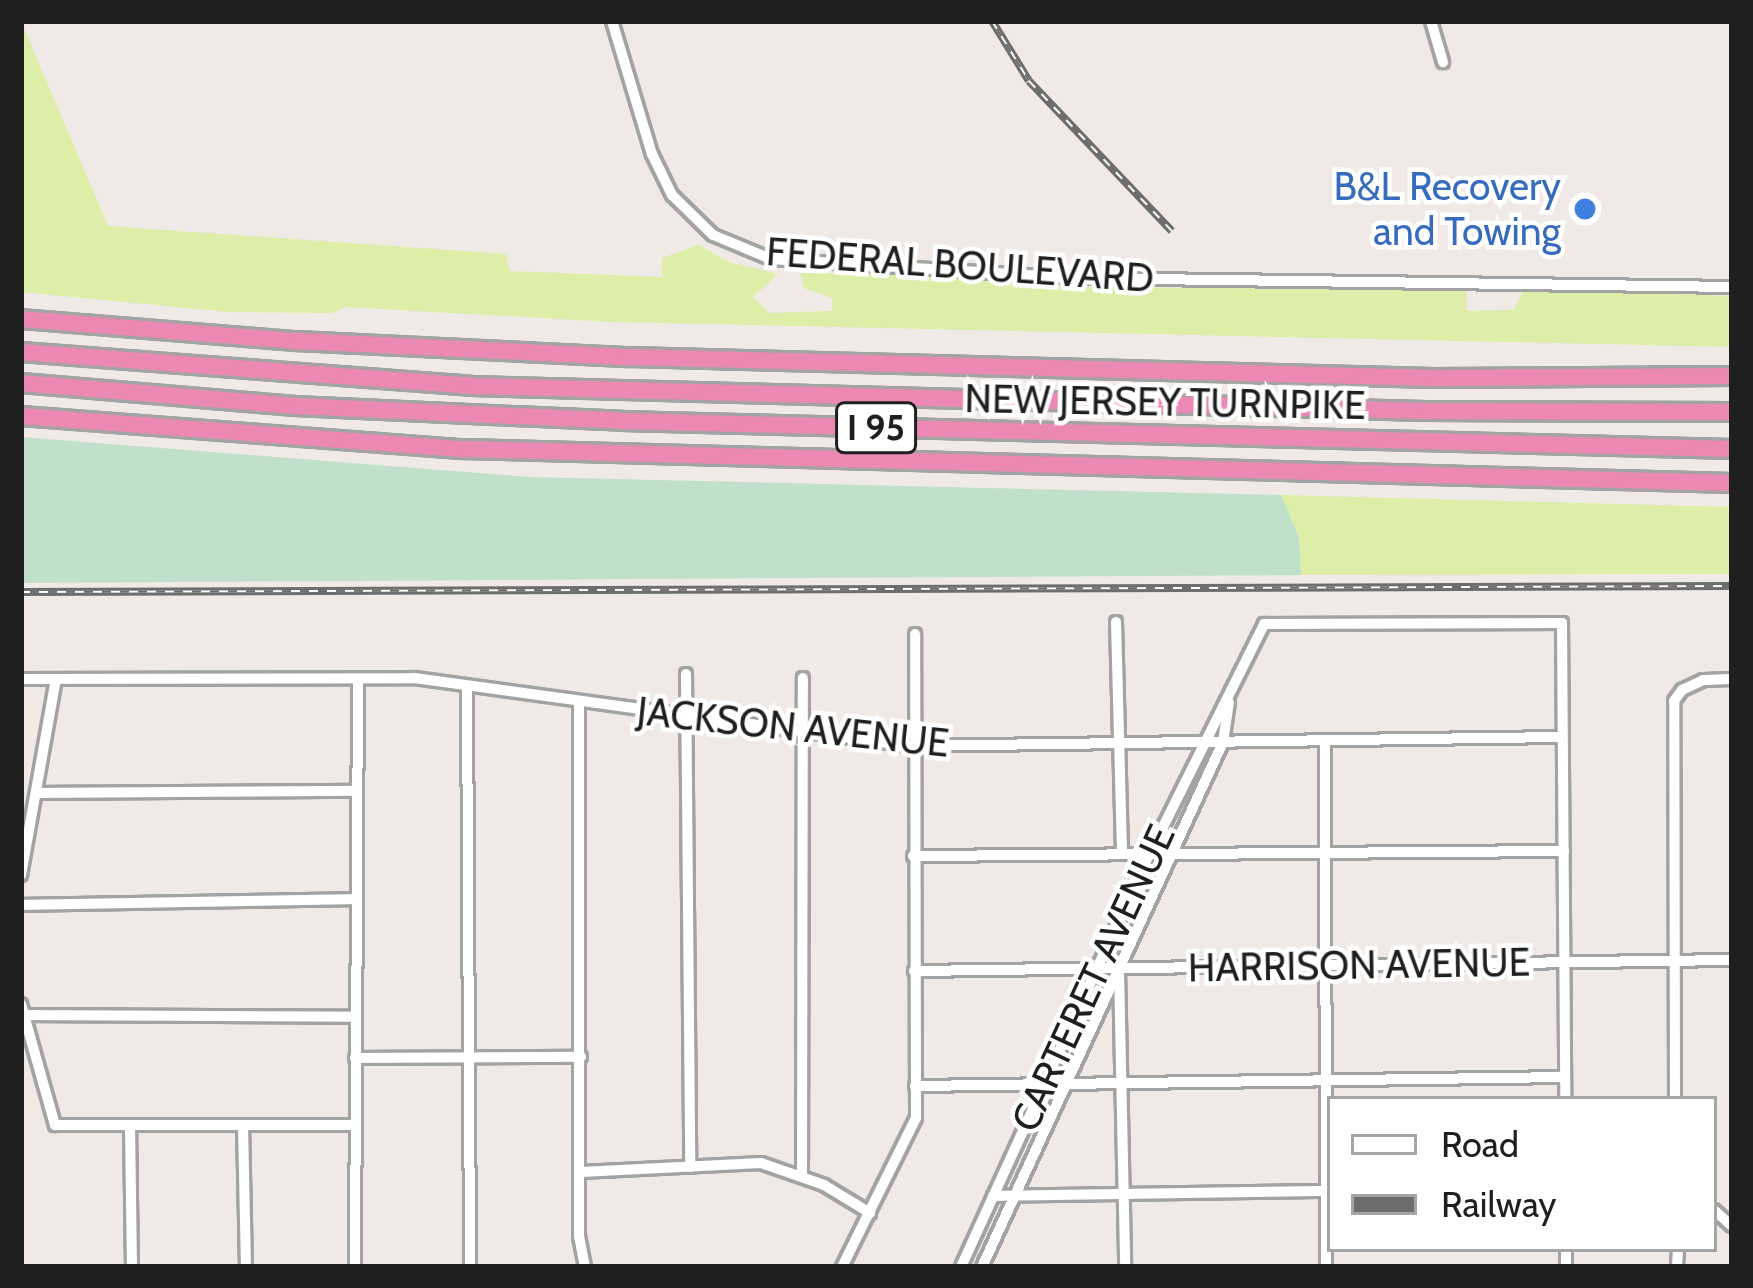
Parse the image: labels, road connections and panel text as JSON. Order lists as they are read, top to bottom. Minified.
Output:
{"streets":{"highway":["NEW JERSEY TURNPIKE","I 95"],"street":["FEDERAL BOULEVARD","JACKSON AVENUE","HARRISON AVENUE","CARTERET AVENUE"]},"crossings":[["JACKSON AVENUE","CARTERET AVENUE"],["HARRISON AVENUE","CARTERET AVENUE"]],"places":["B&L Recovery and Towing"],"legend":["Road","Railway"]}
